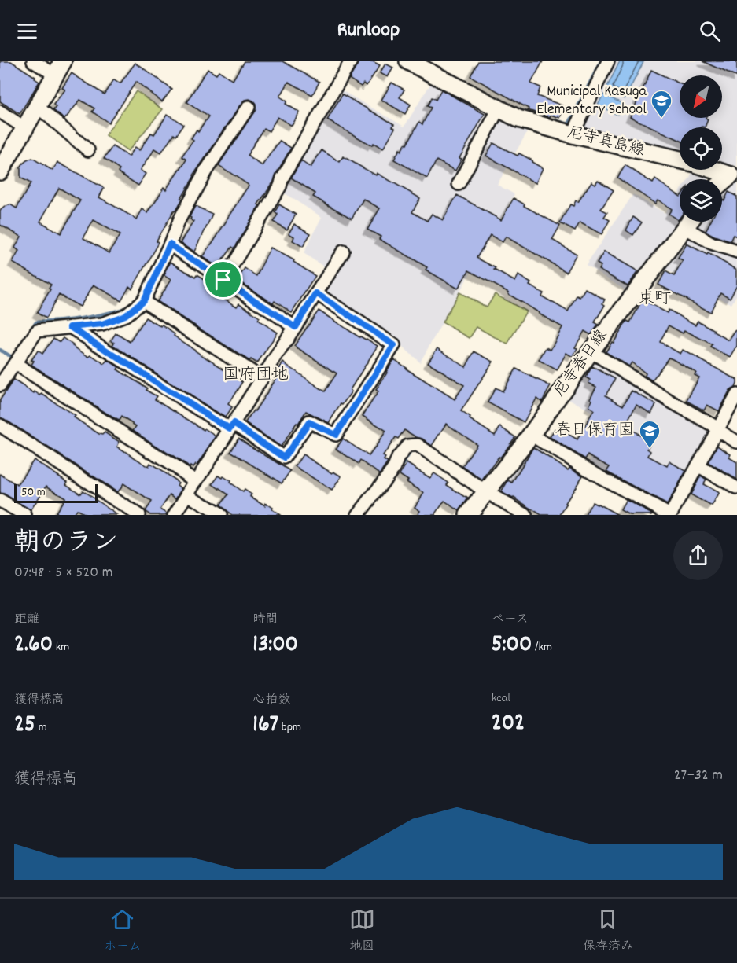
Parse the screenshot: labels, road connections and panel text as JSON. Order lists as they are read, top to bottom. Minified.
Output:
{"streets":{"street":["尼寺真島線","尼寺春日線"]},"districts":["東町","国府団地"],"places":{"school or university":["Municipal Kasuga Elementary School","春日保育園"]},"scale_bar":"50 m","north":"bottom left","page":{"header":"Runloop","scale":"50 m","heading":["朝のラン","07:48 · 5 × 520 m"],"stats":[["距離","2.60 km"],["時間","13:00"],["ペース","5:00 /km"],["獲得標高","25 m"],["心拍数","167 bpm"],["kcal","202"]],"chart":["獲得標高","27–32 m"],"tabs":["ホーム","地図","保存済み"]}}
